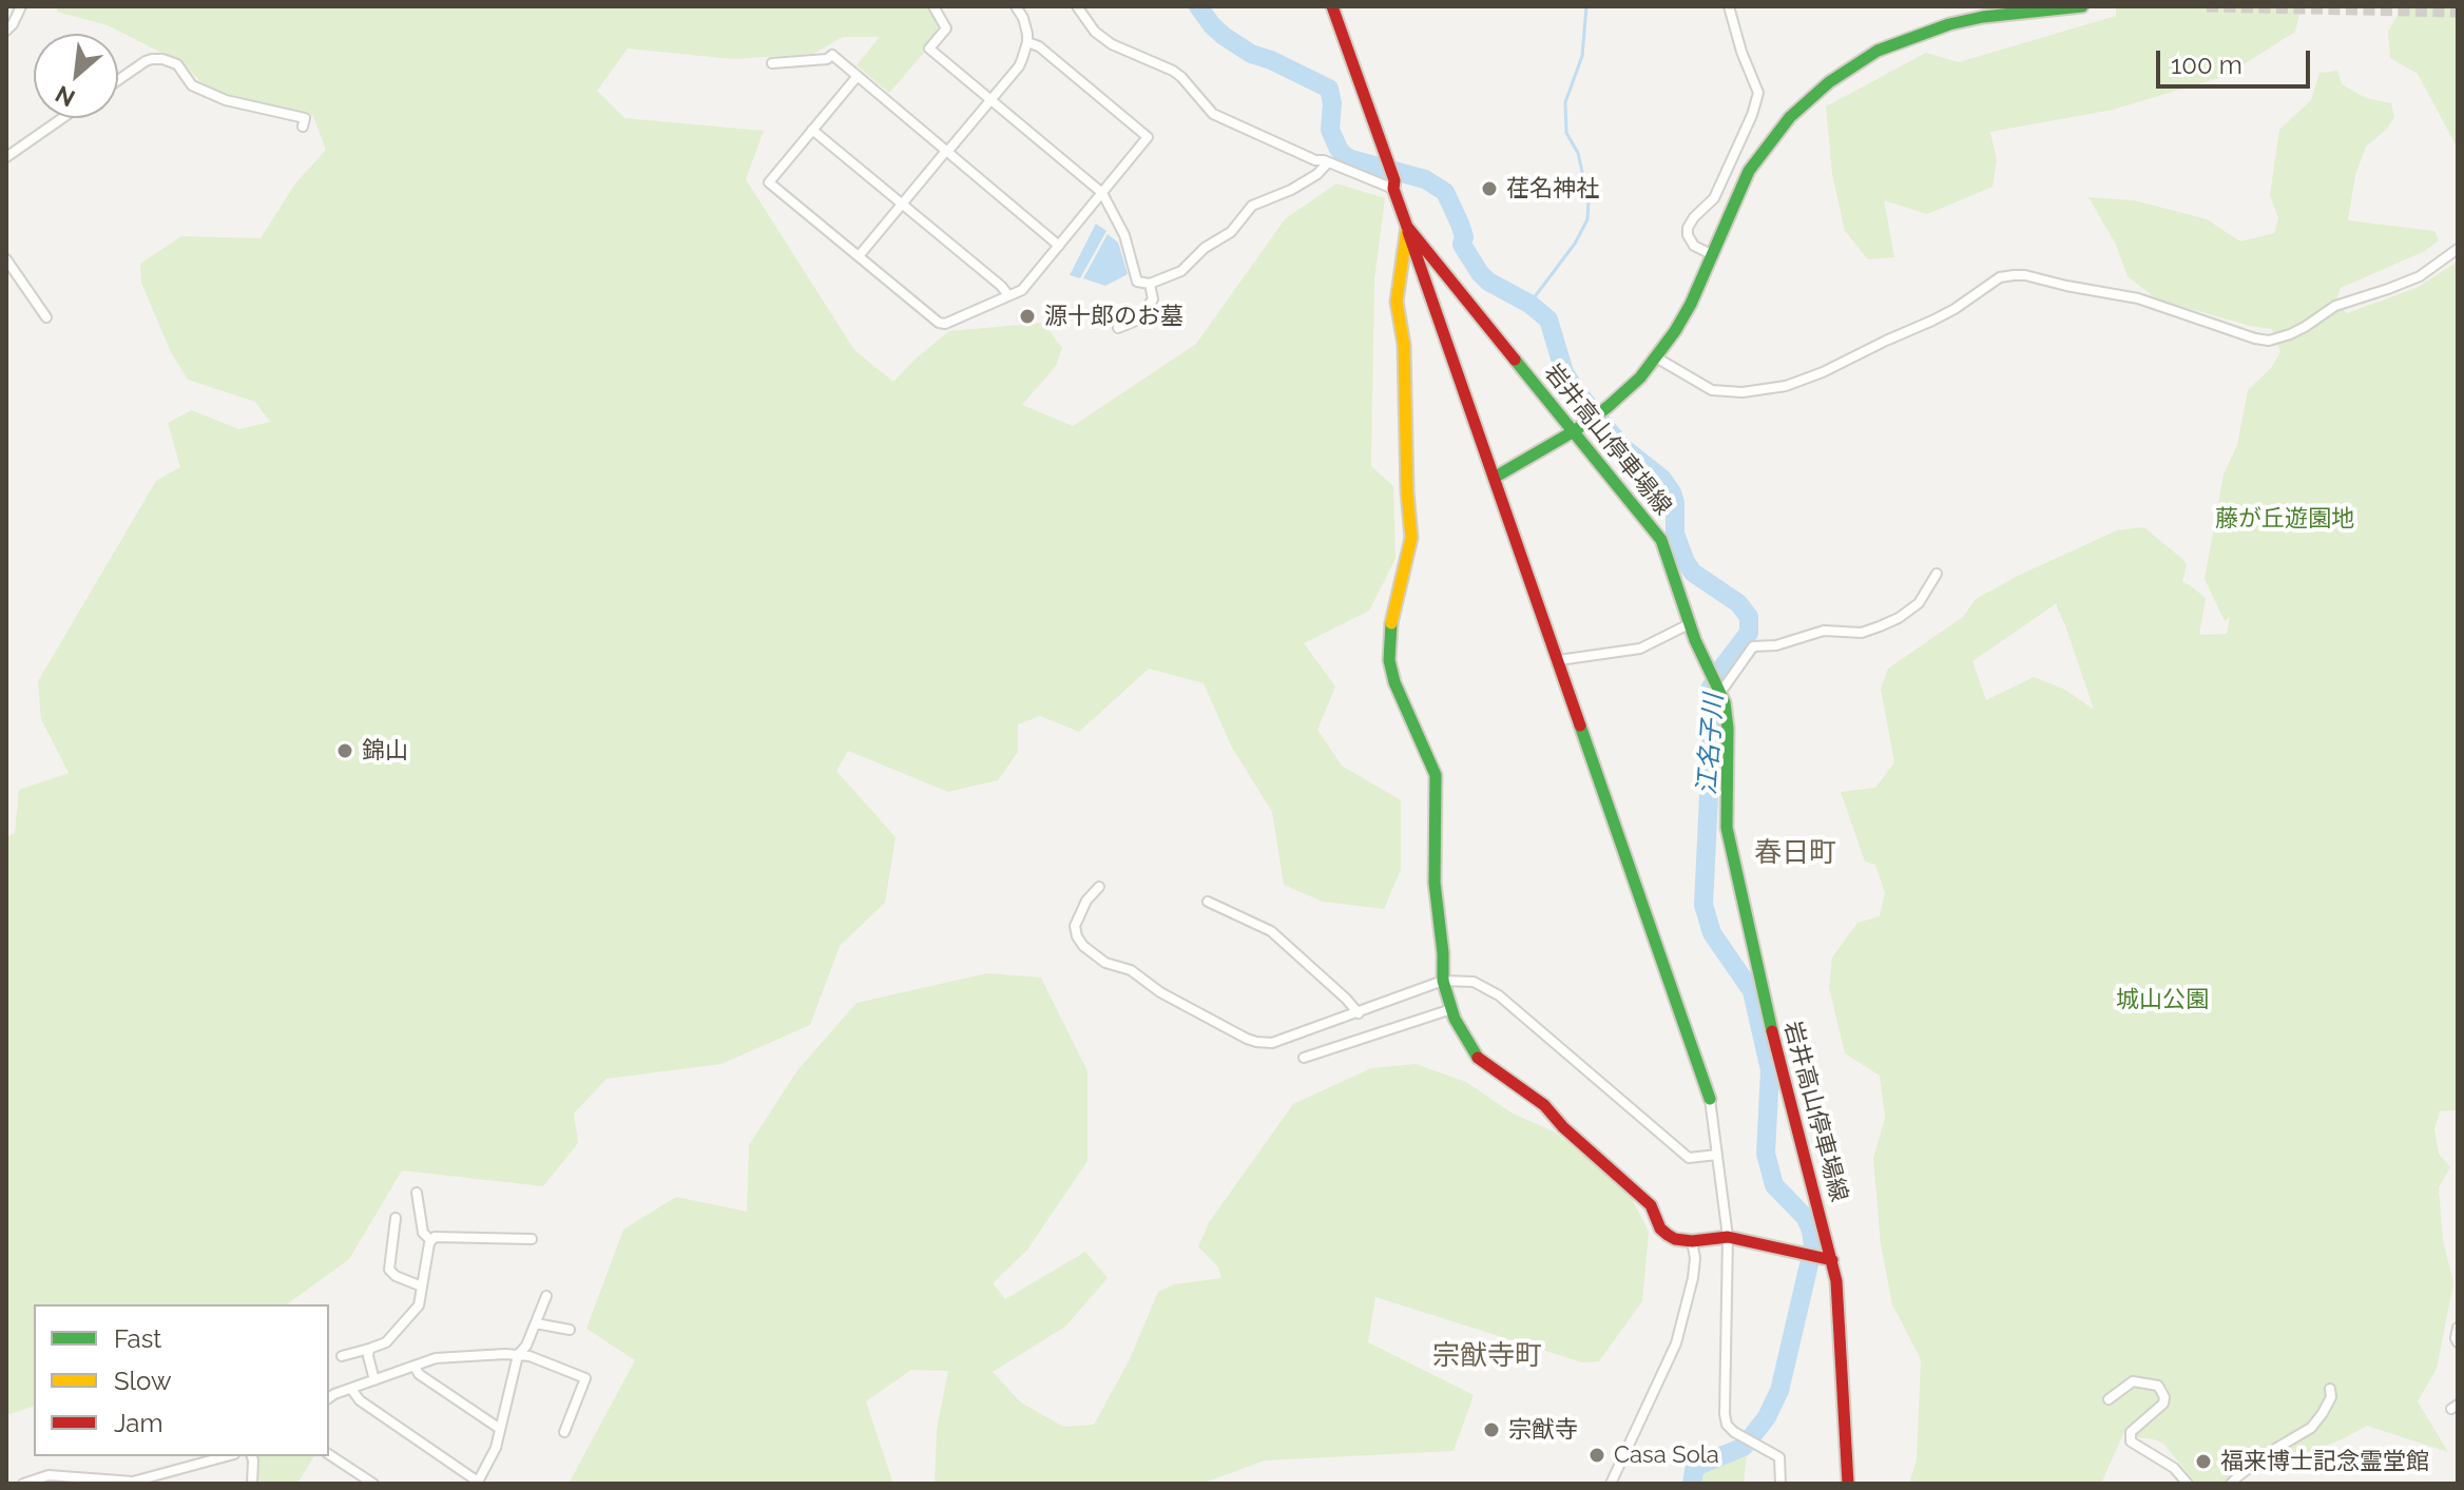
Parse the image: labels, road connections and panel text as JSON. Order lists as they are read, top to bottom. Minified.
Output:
{"streets":{"street":["岩井高山停車場線"]},"districts":["春日町","宗猷寺町"],"water":["江名子川"],"parks":["藤が丘遊園地","城山公園"],"places":["荏名神社","源十郎のお墓","錦山","宗猷寺","Casa Sola","福来博士記念霊堂館"],"legend":["Fast","Slow","Jam"],"scale_bar":"100 m","north":"bottom left"}
